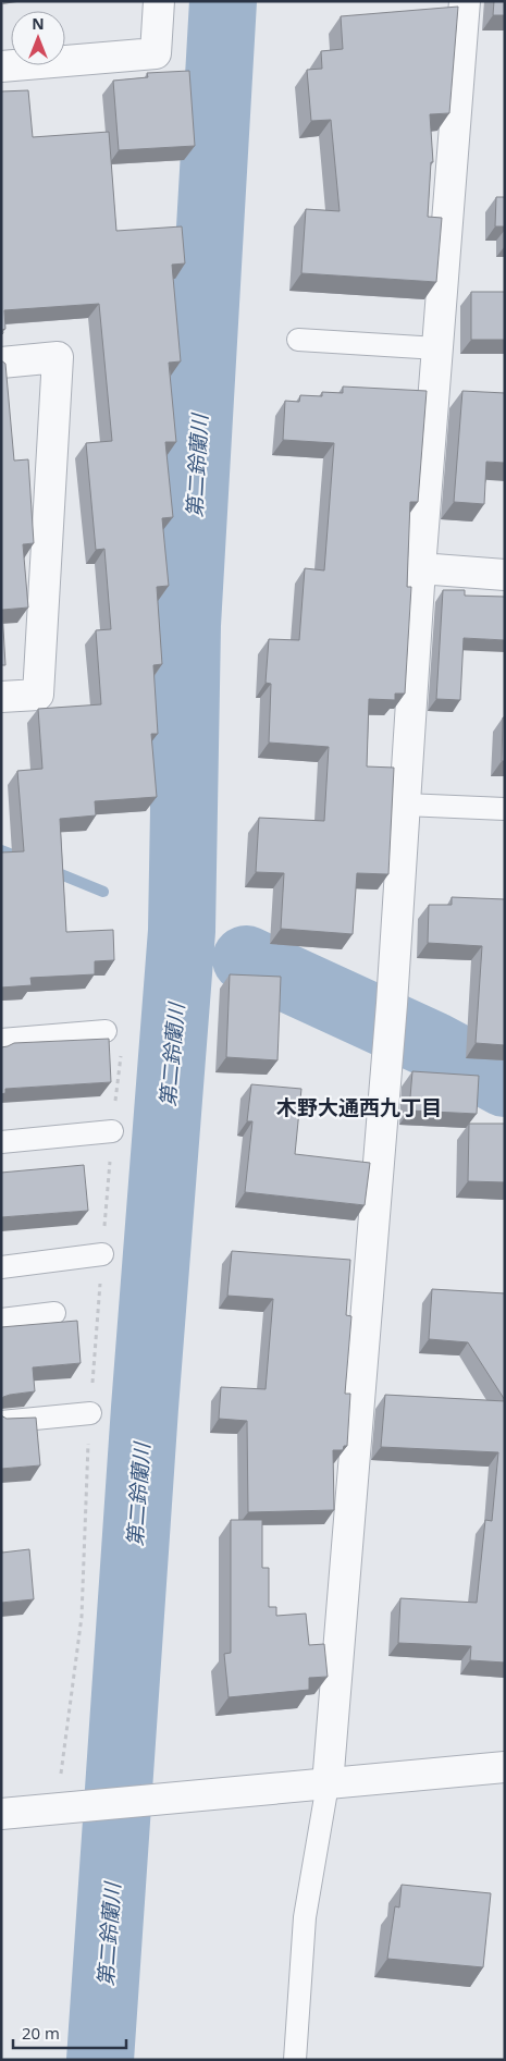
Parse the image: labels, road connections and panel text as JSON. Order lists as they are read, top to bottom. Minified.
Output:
{"districts":["木野大通西九丁目"],"water":["第二鈴蘭川"],"scale_bar":"20 m","north":"top"}
